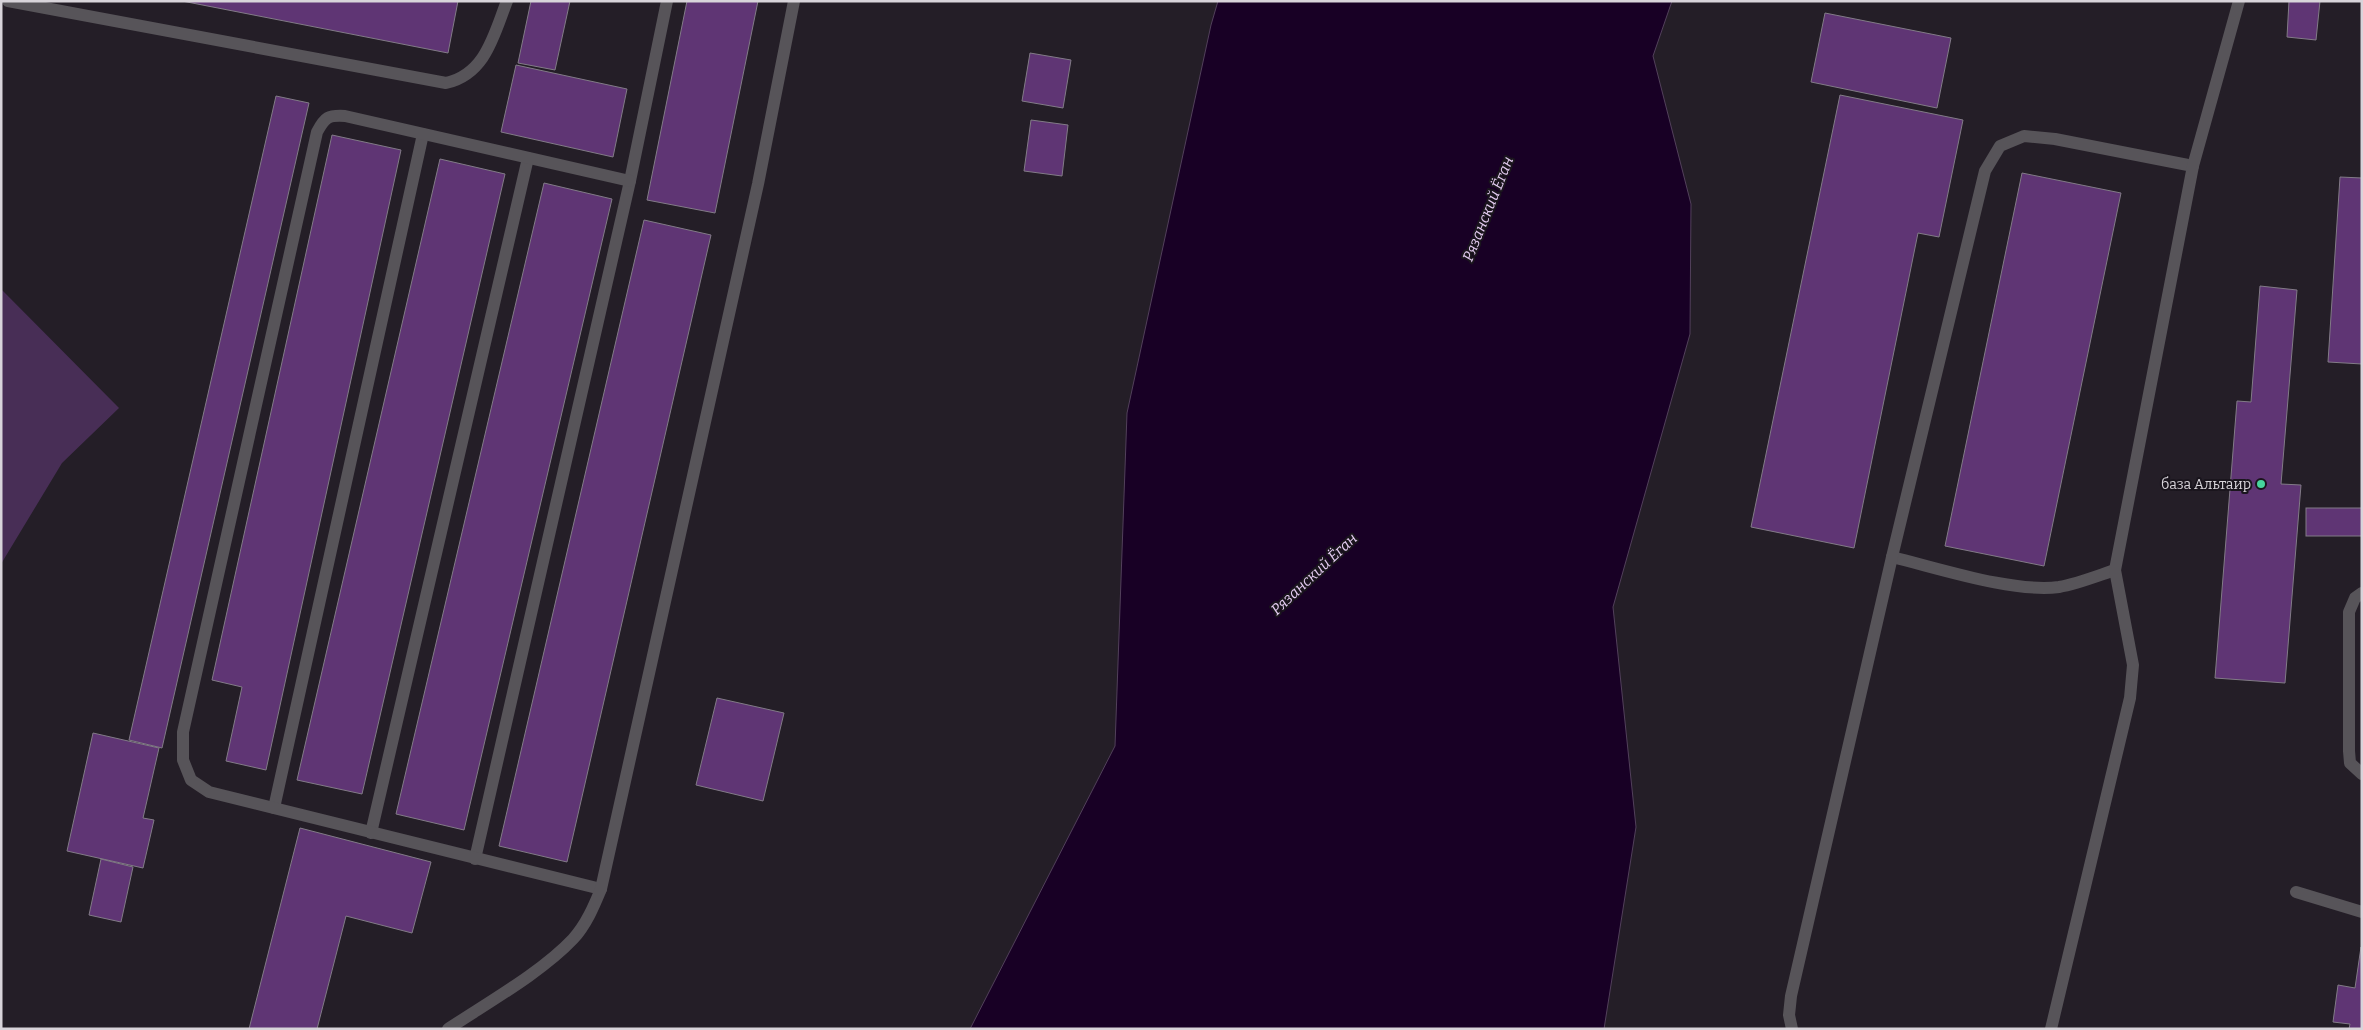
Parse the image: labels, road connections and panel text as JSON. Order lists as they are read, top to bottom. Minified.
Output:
{"water":["Рязанский Ёган"],"places":["база Альтаир"]}
